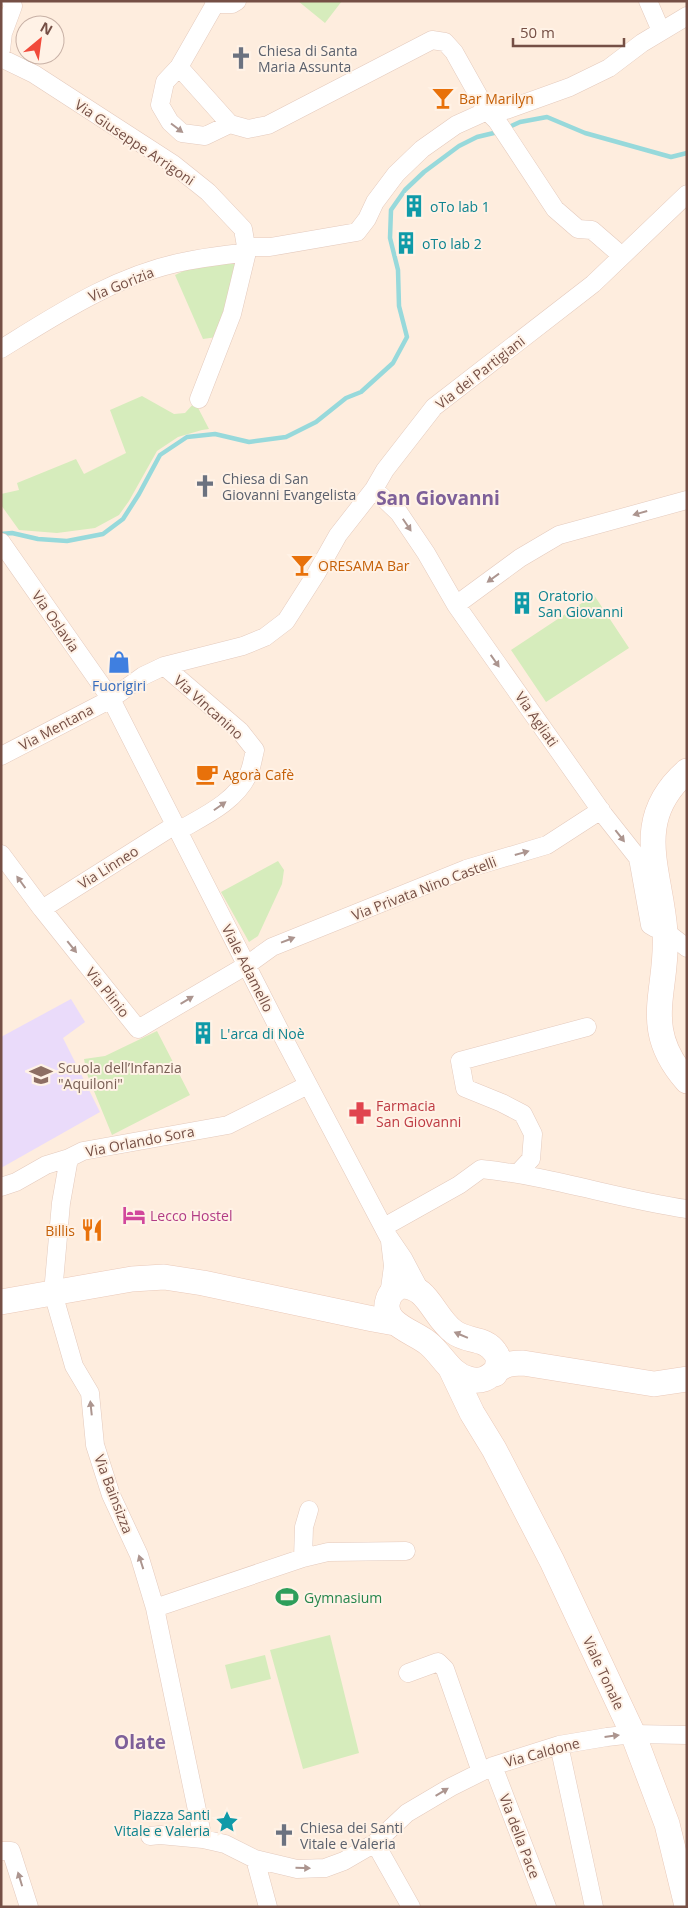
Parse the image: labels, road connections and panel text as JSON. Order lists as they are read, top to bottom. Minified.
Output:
{"streets":{"main road":["Viale Tonale"],"street":["Via Giuseppe Arrigoni","Via Gorizia","Via dei Partigiani","Via Oslavia","Via Vincanino","Via Agliati","Via Mentana","Via Linneo","Via Privata Nino Castelli","Viale Adamello","Via Plinio","Via Orlando Sora","Via Bainsizza","Via Caldone","Via della Pace"]},"crossings":[["Via Giuseppe Arrigoni","Via Gorizia"],["Via dei Partigiani","Via Oslavia"],["Via dei Partigiani","Via Vincanino"],["Via dei Partigiani","Via Agliati"],["Via dei Partigiani","Via Mentana"],["Via dei Partigiani","Viale Adamello"],["Via Oslavia","Via Mentana"],["Via Oslavia","Viale Adamello"],["Via Vincanino","Via Linneo"],["Via Vincanino","Viale Adamello"],["Via Agliati","Via Privata Nino Castelli"],["Via Mentana","Viale Adamello"],["Via Linneo","Viale Adamello"],["Via Linneo","Via Plinio"],["Via Privata Nino Castelli","Viale Adamello"],["Via Privata Nino Castelli","Via Plinio"],["Viale Adamello","Via Plinio"],["Viale Adamello","Via Orlando Sora"],["Via Orlando Sora","Via Bainsizza"],["Via Bainsizza","Via Caldone"],["Viale Tonale","Via Caldone"],["Via Caldone","Via della Pace"]],"one_way":["Via Agliati","Via Privata Nino Castelli","Via Bainsizza","Via Caldone"],"districts":["San Giovanni","Olate"],"places":{"church":["Chiesa di Santa Maria Assunta","Chiesa di San Giovanni Evangelista","Chiesa dei Santi Vitale e Valeria"],"bar":["Bar Marilyn","ORESAMA Bar"],"building":["oTo lab 1","oTo lab 2","Oratorio San Giovanni","L'arca di Noè"],"shop":["Fuorigiri"],"cafe":["Agorà Cafè"],"school or university":["Scuola dell’Infanzia \"Aquiloni\""],"pharmacy":["Farmacia San Giovanni"],"hotel":["Lecco Hostel"],"restaurant":["Billis"],"sports":["Gymnasium"],"place":["Piazza Santi Vitale e Valeria"]},"scale_bar":"50 m","north":"top right"}
